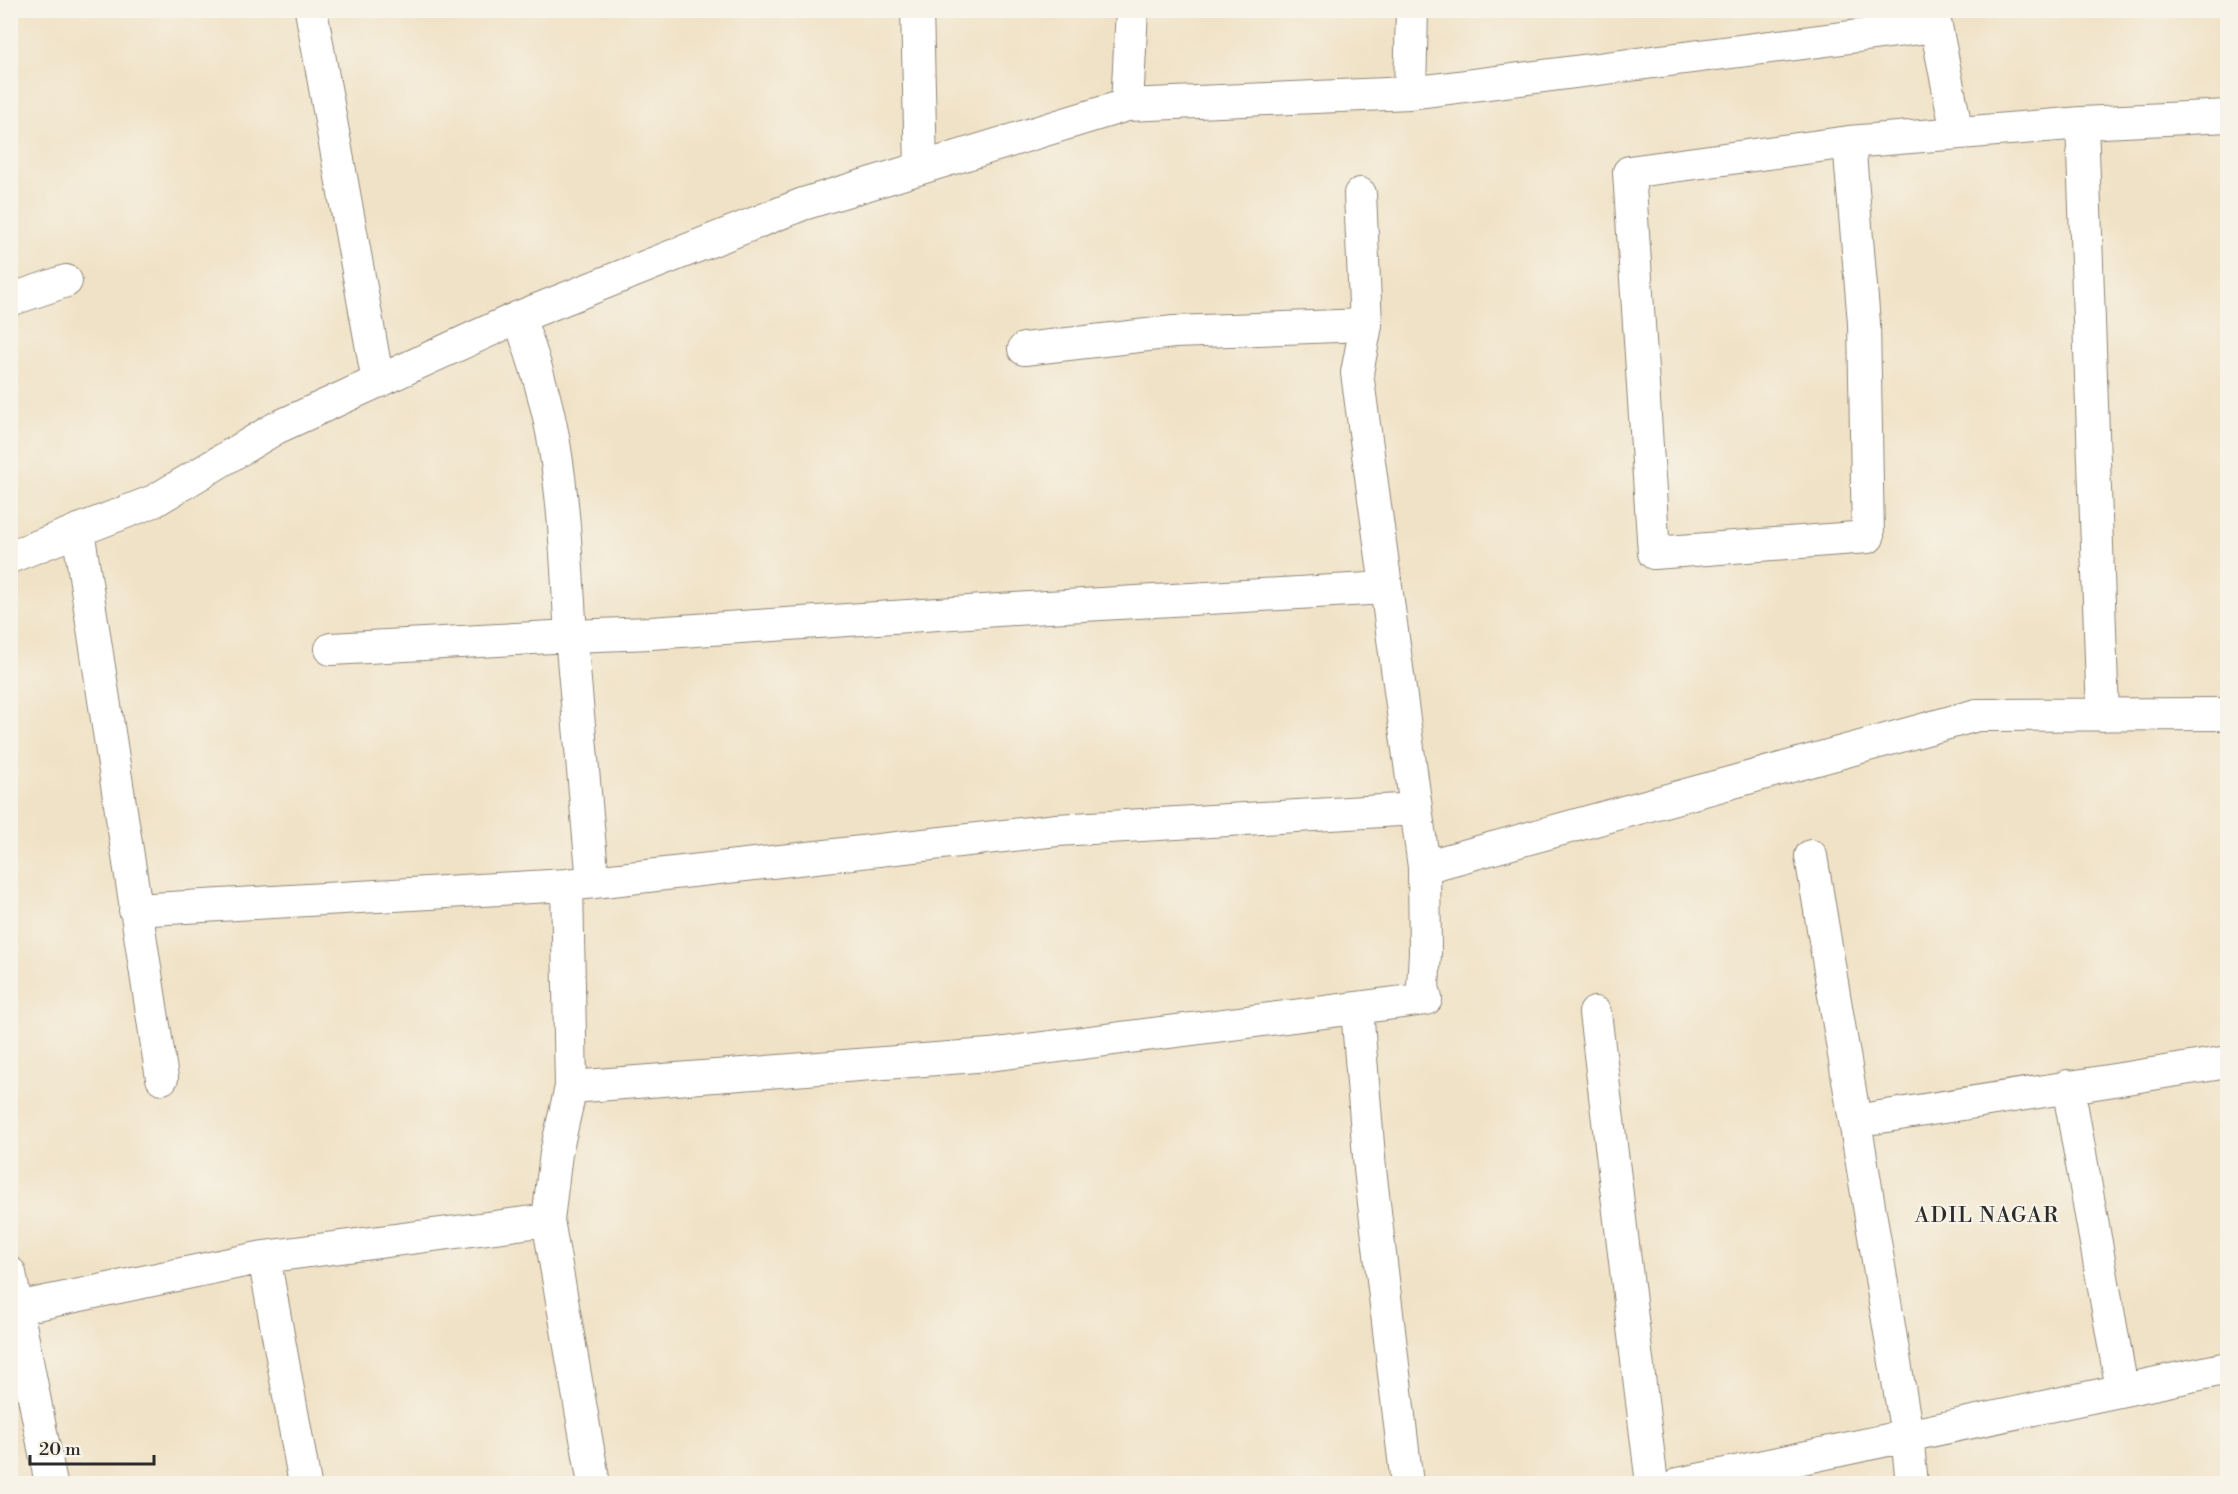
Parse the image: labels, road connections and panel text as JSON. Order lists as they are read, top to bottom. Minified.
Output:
{"districts":["ADIL NAGAR"],"scale_bar":"20 m"}
